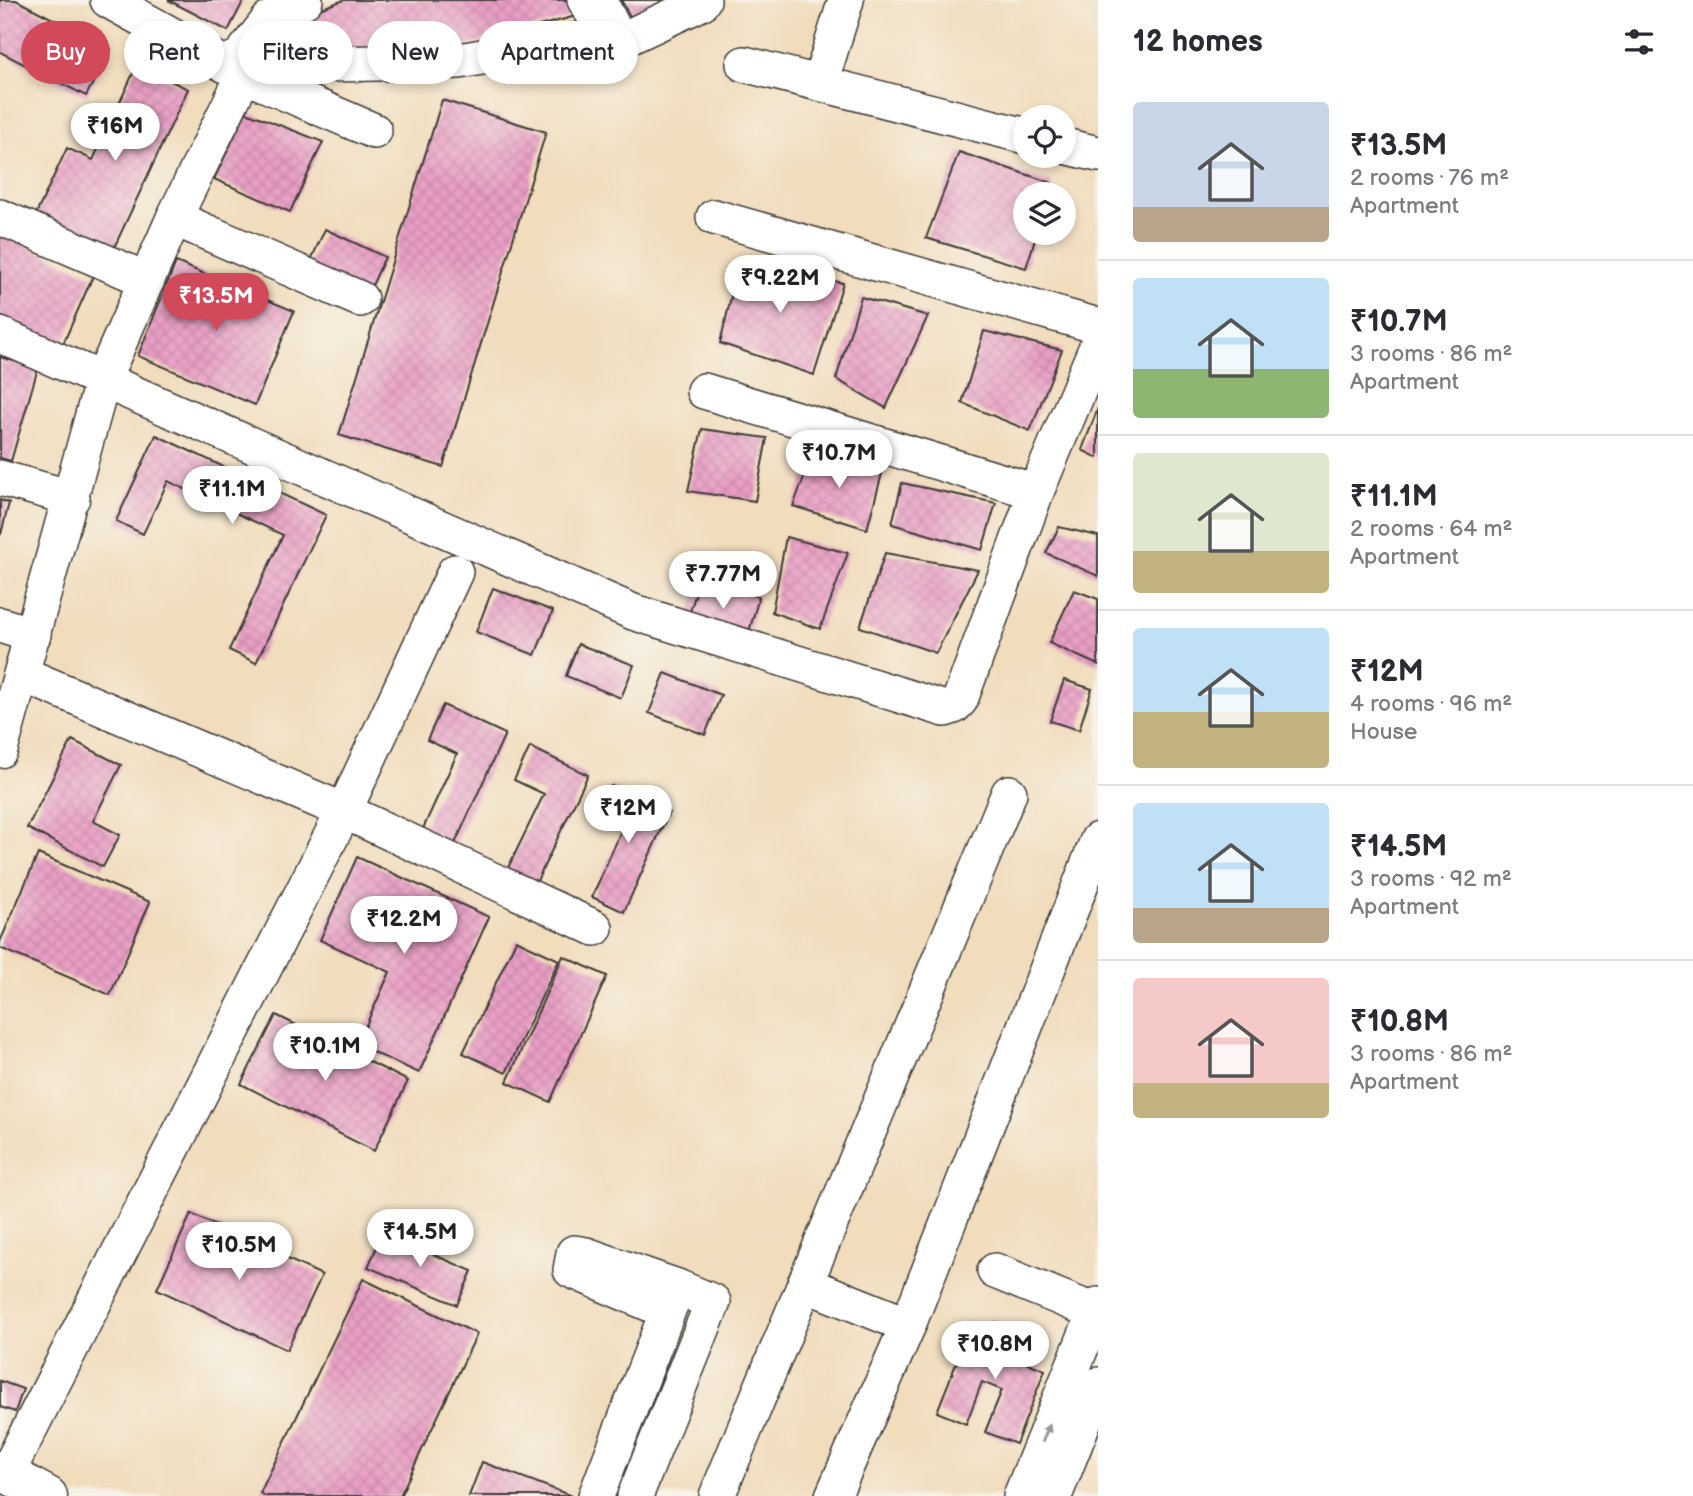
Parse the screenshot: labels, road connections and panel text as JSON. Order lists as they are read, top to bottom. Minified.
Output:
{"page":{"heading":"12 homes","chip":["Buy","Rent","Filters","New","Apartment"],"list":[{"name":"₹13.5M","note":"2 rooms · 76 m² · Apartment"},{"name":"₹10.7M","note":"3 rooms · 86 m² · Apartment"},{"name":"₹11.1M","note":"2 rooms · 64 m² · Apartment"},{"name":"₹12M","note":"4 rooms · 96 m² · House"},{"name":"₹14.5M","note":"3 rooms · 92 m² · Apartment"},{"name":"₹10.8M","note":"3 rooms · 86 m² · Apartment"}],"price":["₹16M","₹9.22M","₹13.5M","₹10.7M","₹11.1M","₹7.77M","₹12M","₹12.2M","₹10.1M","₹14.5M","₹10.5M","₹10.8M"]}}
